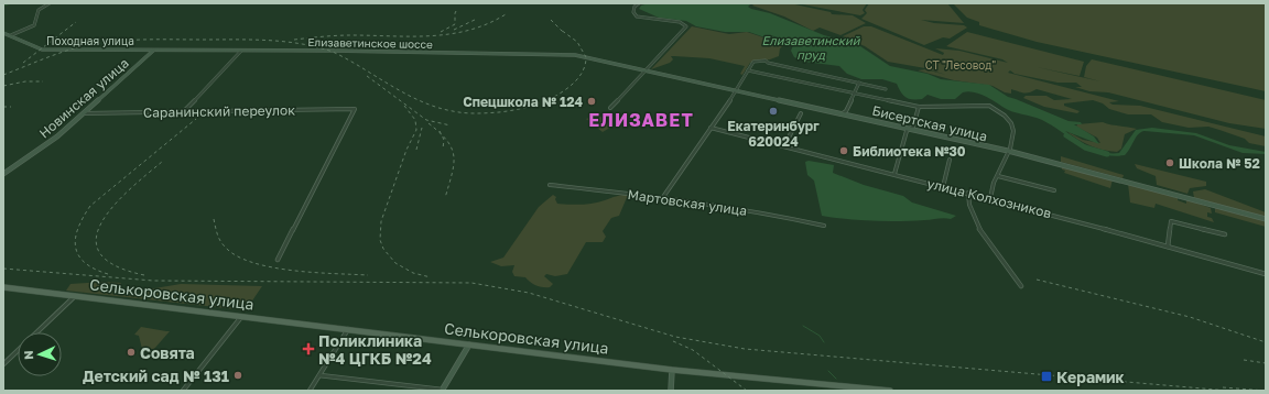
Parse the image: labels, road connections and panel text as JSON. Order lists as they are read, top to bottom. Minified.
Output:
{"streets":{"main road":["Походная улица","Елизаветинское шоссе","Новинская улица","Бисертская улица","Селькоровская улица"],"street":["Саранинский переулок","улица Колхозников","Мартовская улица"]},"crossings":[["Походная улица","Елизаветинское шоссе"],["Походная улица","Новинская улица"],["Елизаветинское шоссе","Новинская улица"],["Елизаветинское шоссе","Бисертская улица"],["Новинская улица","Саранинский переулок"]],"districts":["ЕЛИЗАВЕТ"],"water":["Елизаветинский пруд"],"parks":["СТ \"Лесовод\""],"places":{"other":["Спецшкола № 124","Екатеринбург 620024","Библиотека №30","Школа № 52","Совята","Детский сад № 131"],"health":["Поликлиника №4 ЦГКБ №24"],"transit":["Керамик"]},"north":"left"}
